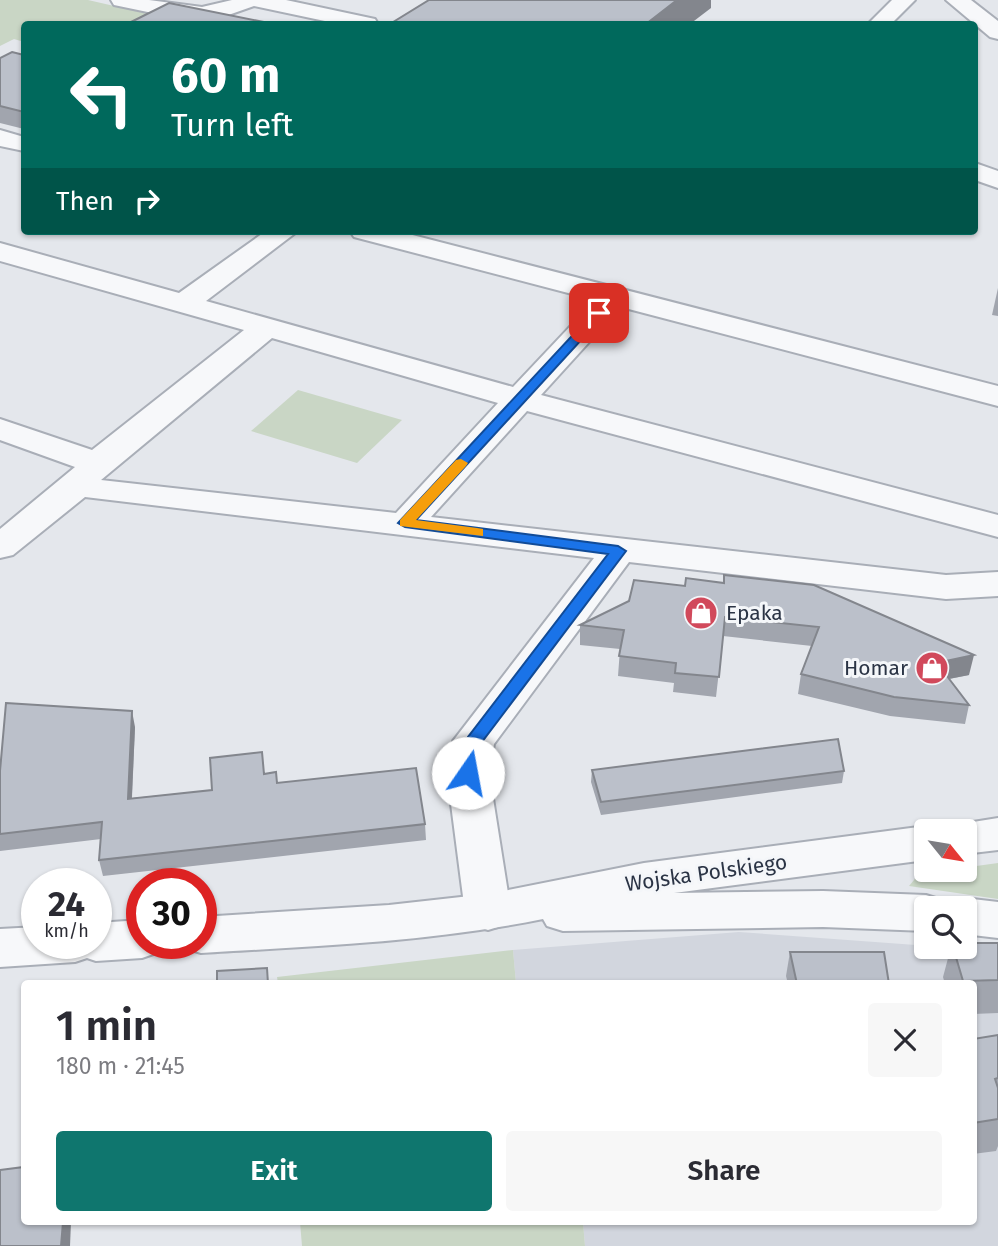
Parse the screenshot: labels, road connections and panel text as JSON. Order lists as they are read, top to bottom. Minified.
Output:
{"streets":{"street":["Wojska Polskiego"]},"places":{"shop":["Epaka","Homar"]},"north":"bottom right","page":{"turn":["60 m","Turn left"],"then":"Then","speed":"24 km/h","limit":"30","heading":["1 min","180 m · 21:45"],"buttons":["Exit","Share"]}}
